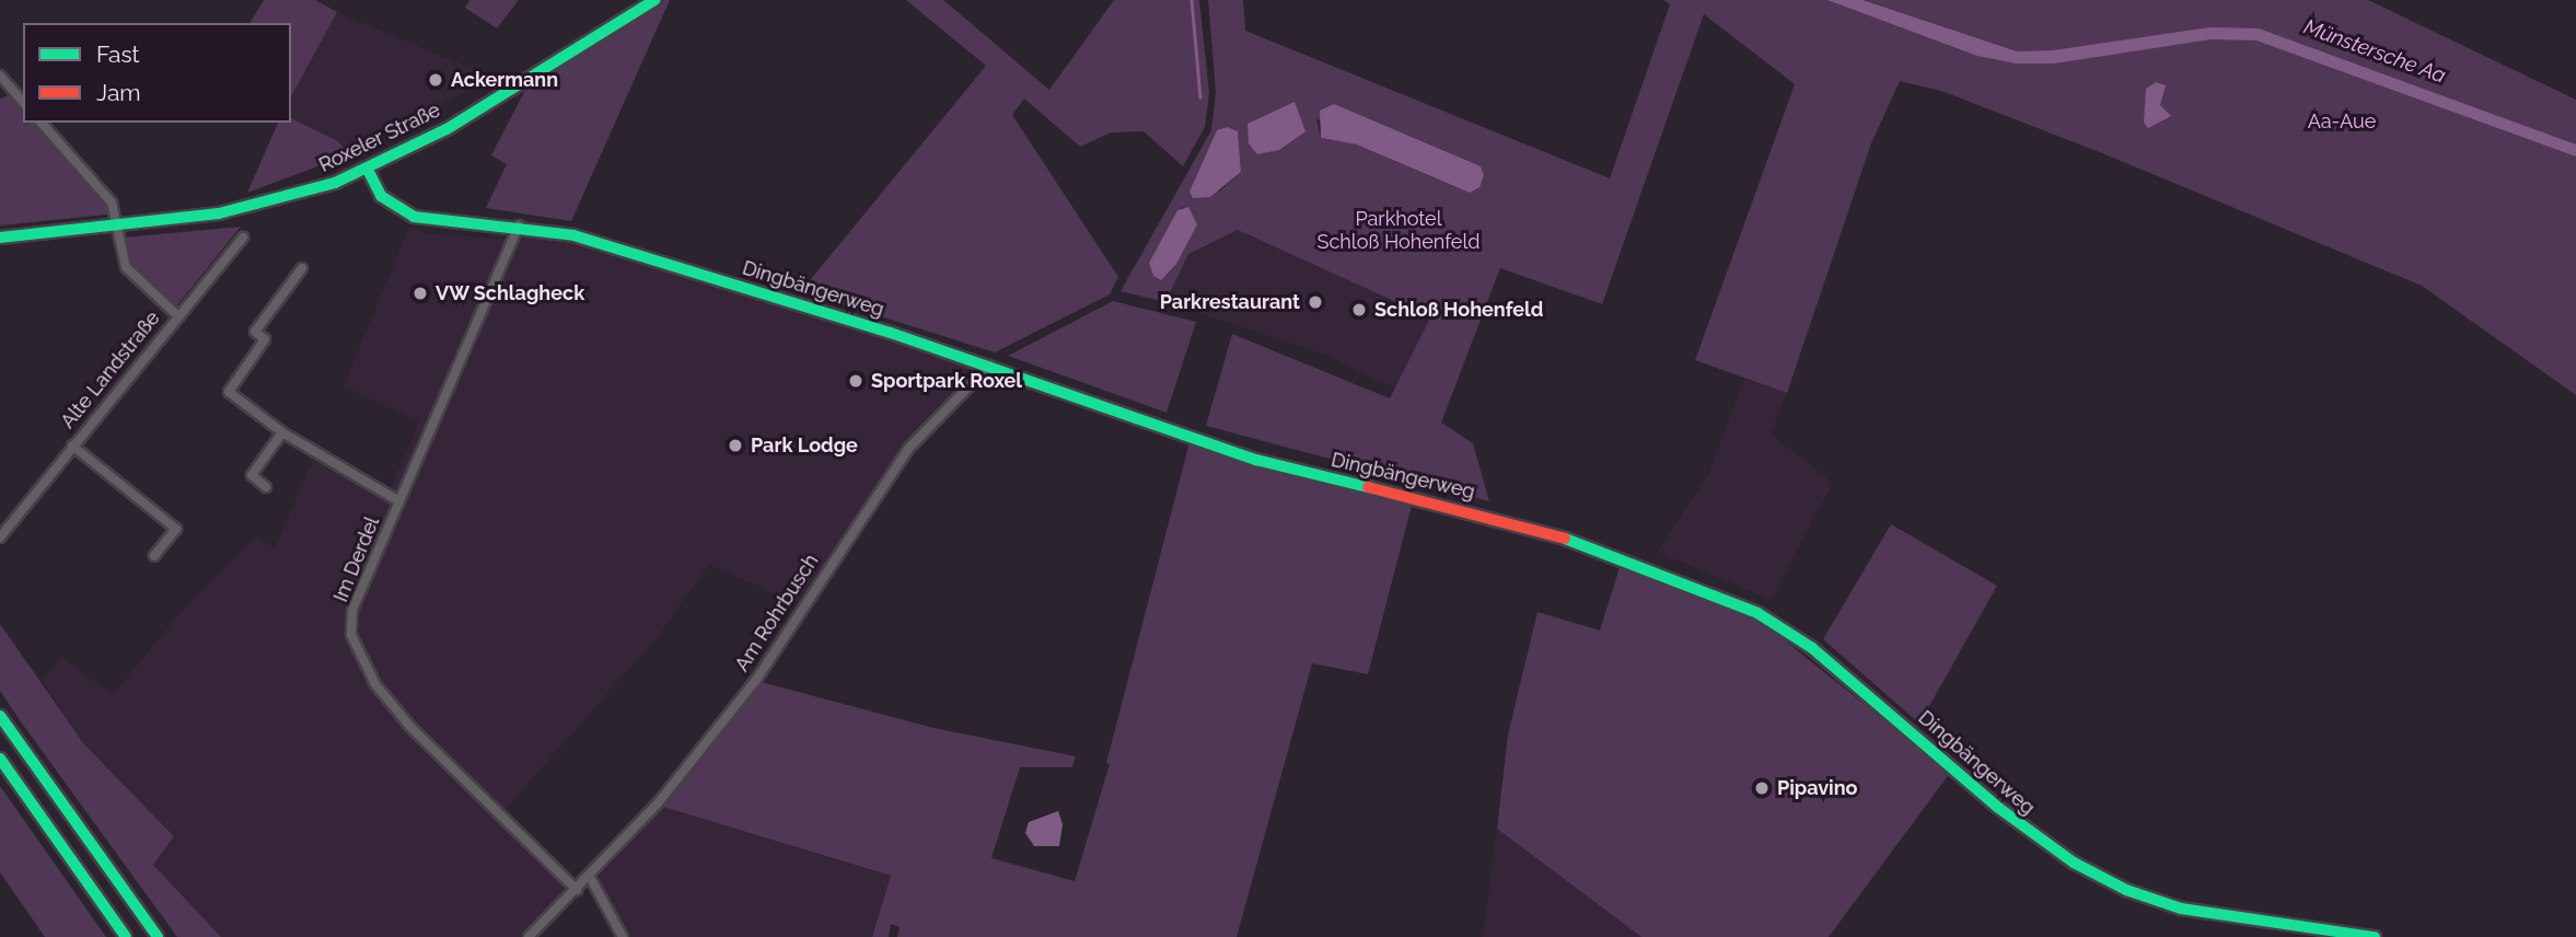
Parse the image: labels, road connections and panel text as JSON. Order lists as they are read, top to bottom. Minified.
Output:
{"streets":{"main road":["Roxeler Straße","Dingbängerweg"],"street":["Alte Landstraße","Im Derdel","Am Rohrbusch"]},"crossings":[["Roxeler Straße","Dingbängerweg"],["Roxeler Straße","Alte Landstraße"],["Dingbängerweg","Im Derdel"],["Dingbängerweg","Am Rohrbusch"],["Im Derdel","Am Rohrbusch"]],"water":["Münstersche Aa"],"parks":["Aa-Aue","Parkhotel Schloß Hohenfeld"],"places":["Ackermann","VW Schlagheck","Parkrestaurant","Schloß Hohenfeld","Sportpark Roxel","Park Lodge","Pipavino"],"legend":["Fast","Jam"]}
